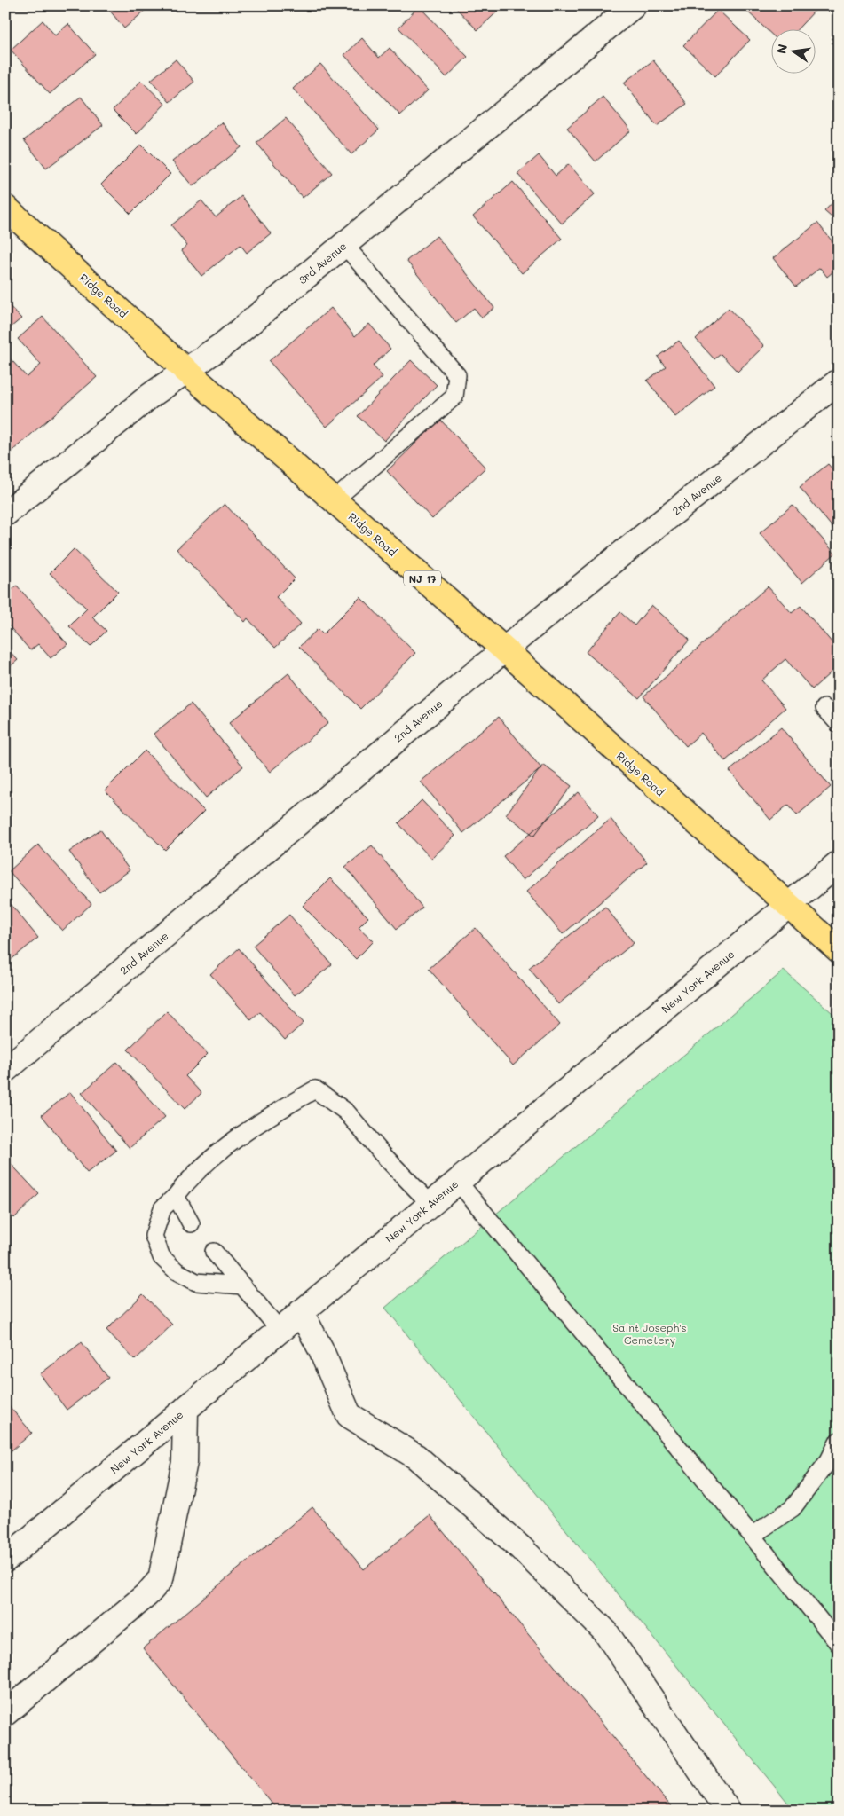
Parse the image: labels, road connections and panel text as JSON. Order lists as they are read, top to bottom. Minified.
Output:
{"streets":{"main road":["Ridge Road","NJ 17"],"street":["3rd Avenue","2nd Avenue","New York Avenue"]},"crossings":[["3rd Avenue","Ridge Road"],["Ridge Road","2nd Avenue"],["Ridge Road","New York Avenue"]],"parks":["Saint Joseph's Cemetery"],"north":"left"}
